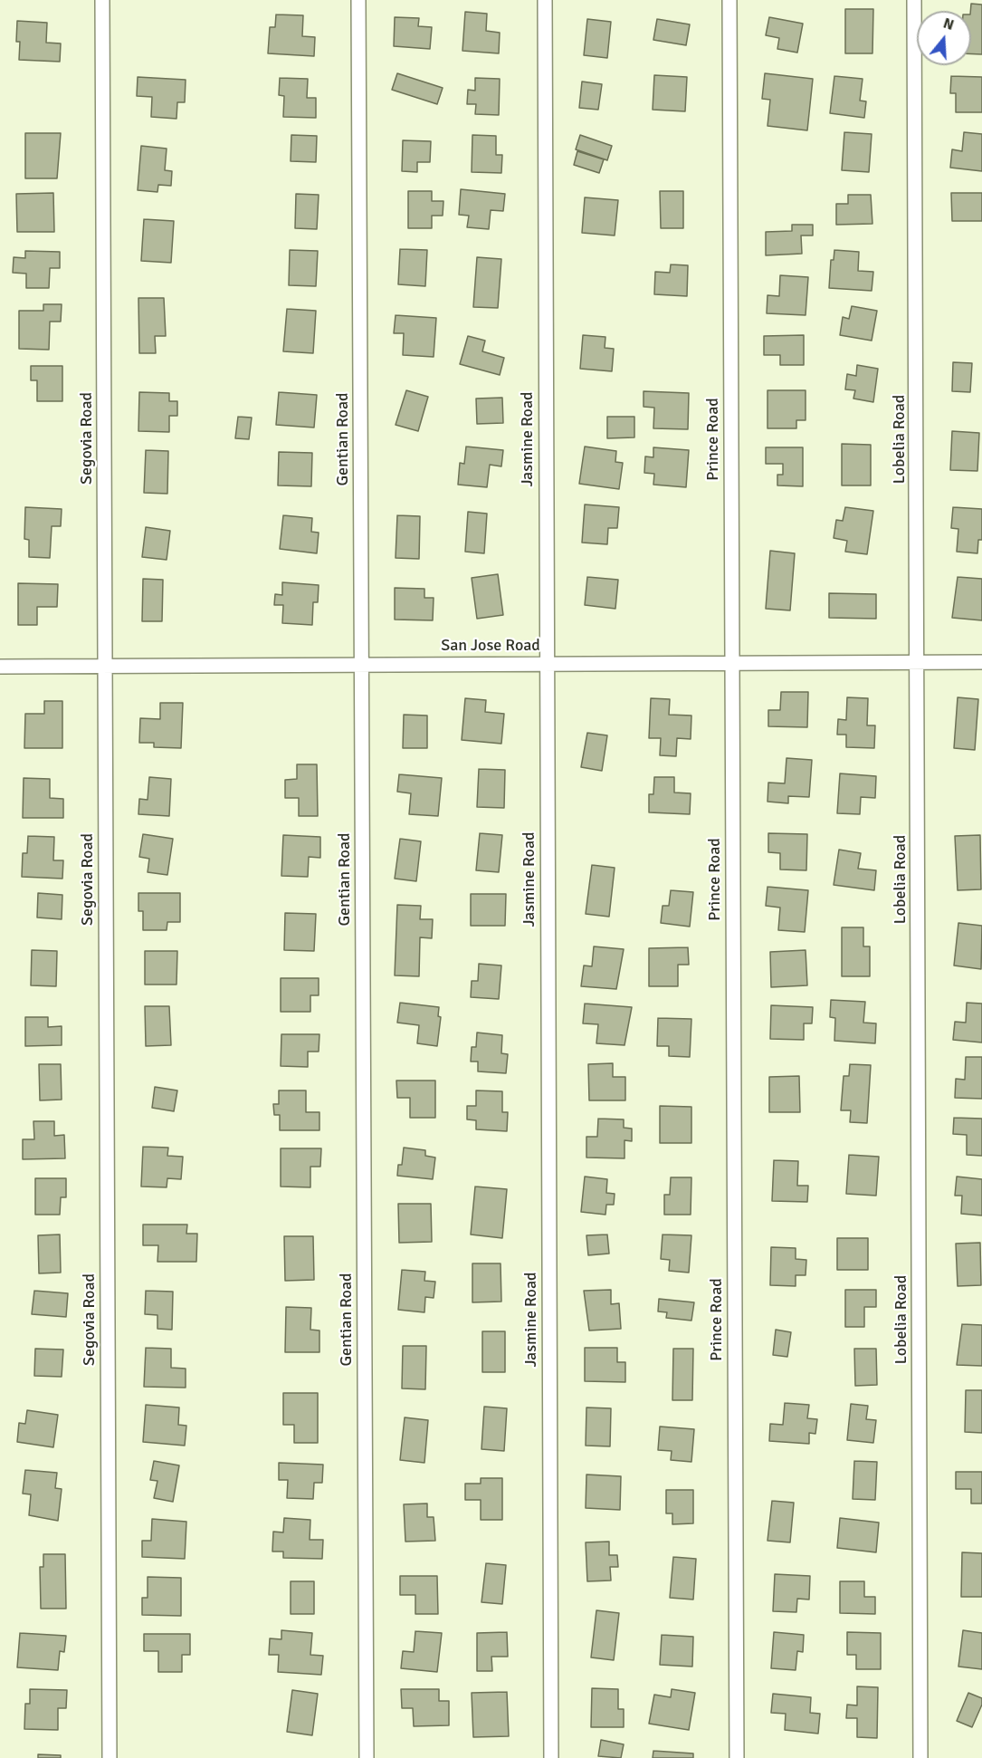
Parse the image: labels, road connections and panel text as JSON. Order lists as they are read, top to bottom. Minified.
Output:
{"streets":{"street":["Segovia Road","Gentian Road","Jasmine Road","Prince Road","Lobelia Road","San Jose Road"]},"crossings":[["Segovia Road","San Jose Road"],["Gentian Road","San Jose Road"],["Jasmine Road","San Jose Road"],["Prince Road","San Jose Road"],["Lobelia Road","San Jose Road"]],"north":"top"}
